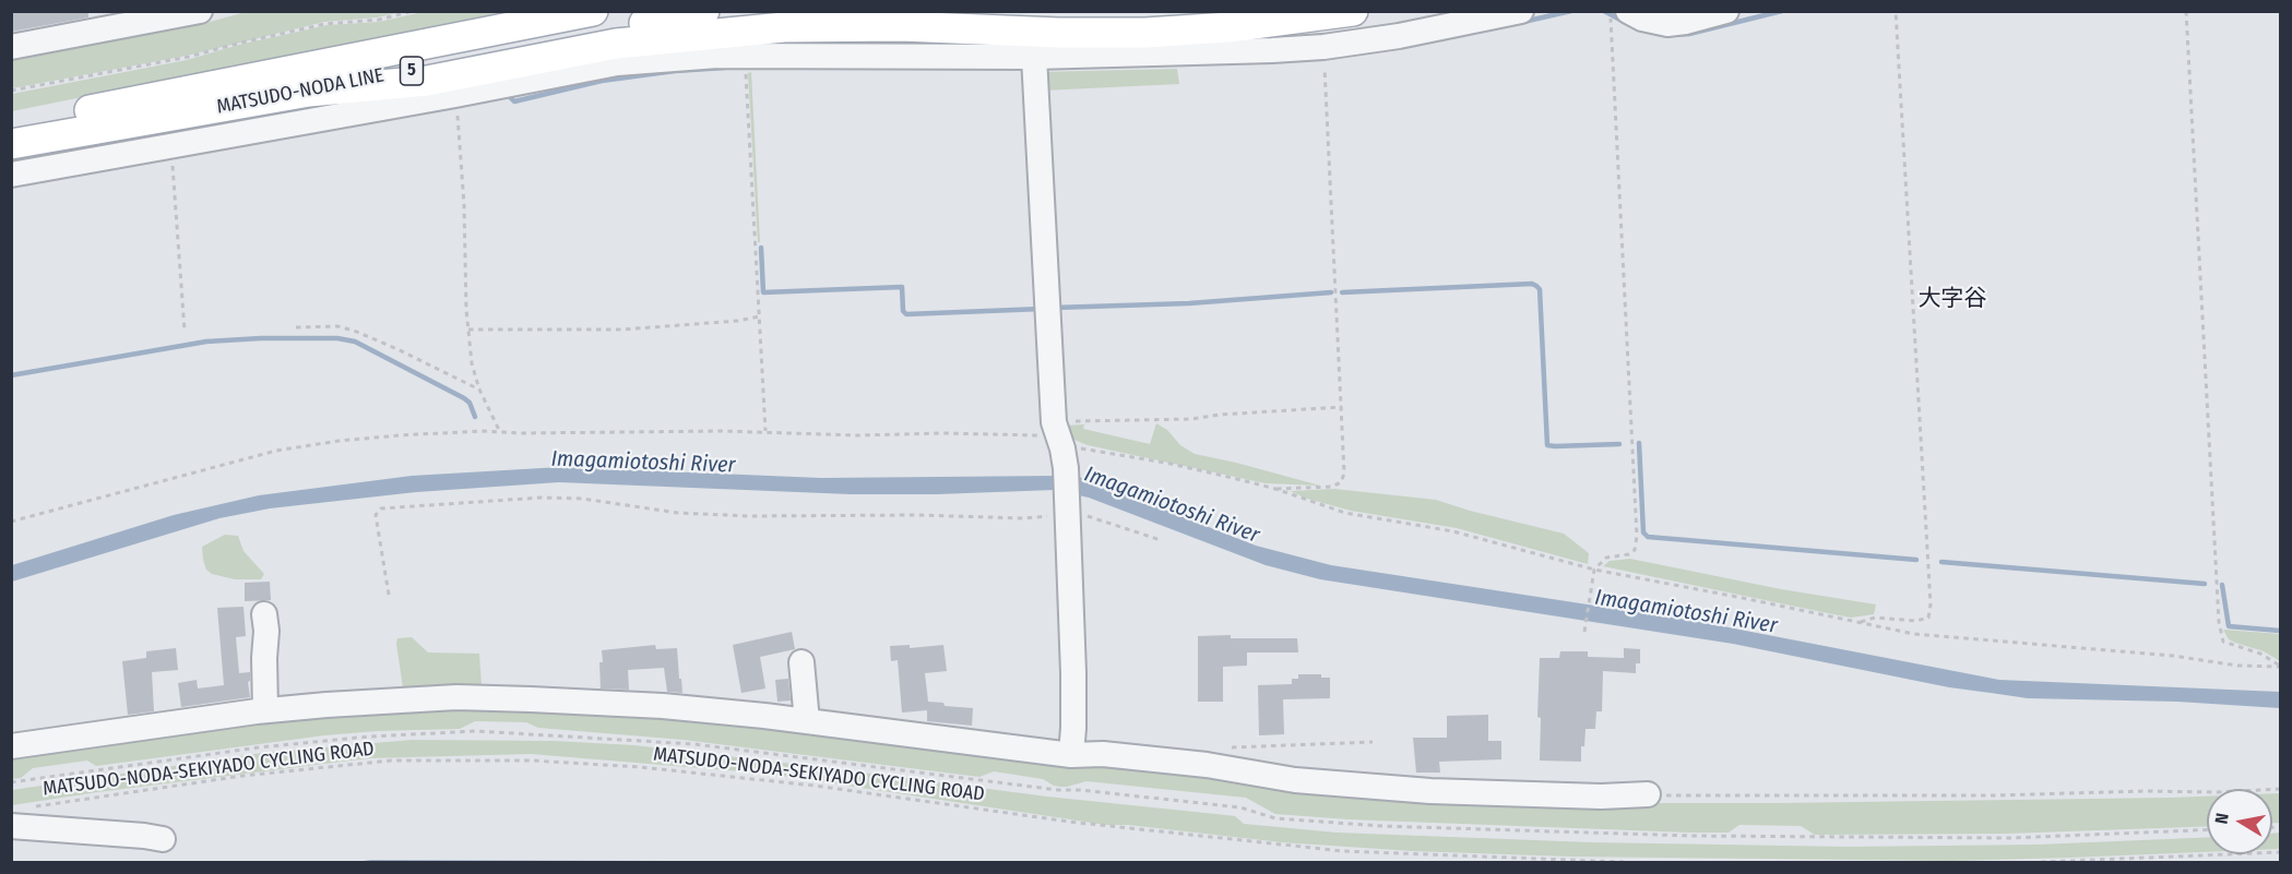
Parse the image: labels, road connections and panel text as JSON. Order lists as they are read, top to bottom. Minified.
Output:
{"streets":{"main road":["5","MATSUDO-NODA LINE"],"path":["MATSUDO-NODA-SEKIYADO CYCLING ROAD"]},"districts":["大字谷"],"water":["Imagamiotoshi River"],"north":"left"}
